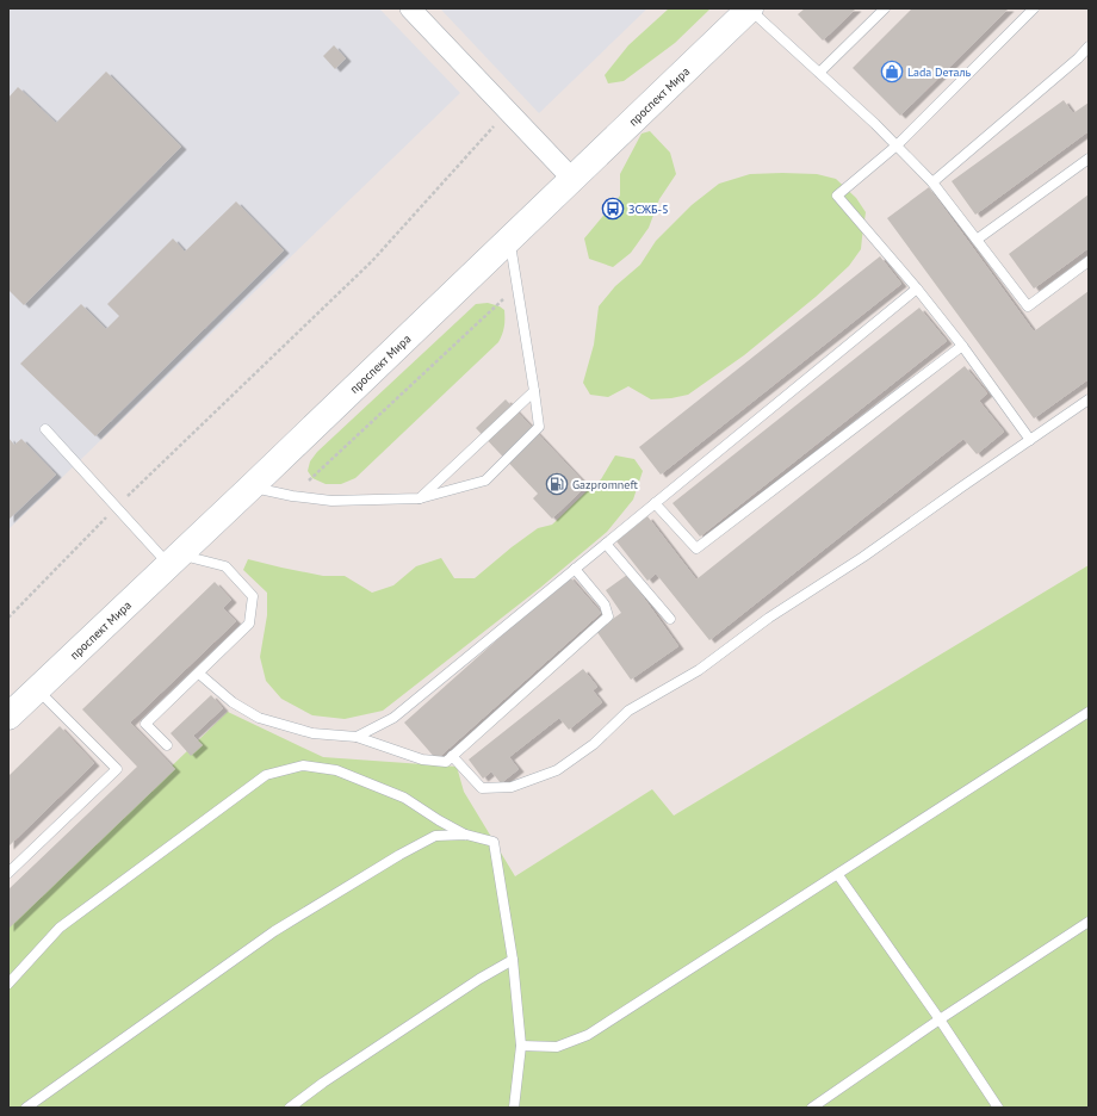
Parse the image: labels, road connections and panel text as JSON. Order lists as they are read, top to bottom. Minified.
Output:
{"streets":{"street":["проспект Мира"]},"places":{"shop":["Lada Dеталь"],"bus stop":["ЗСЖБ-5"],"fuel station":["Gazpromneft"]}}
